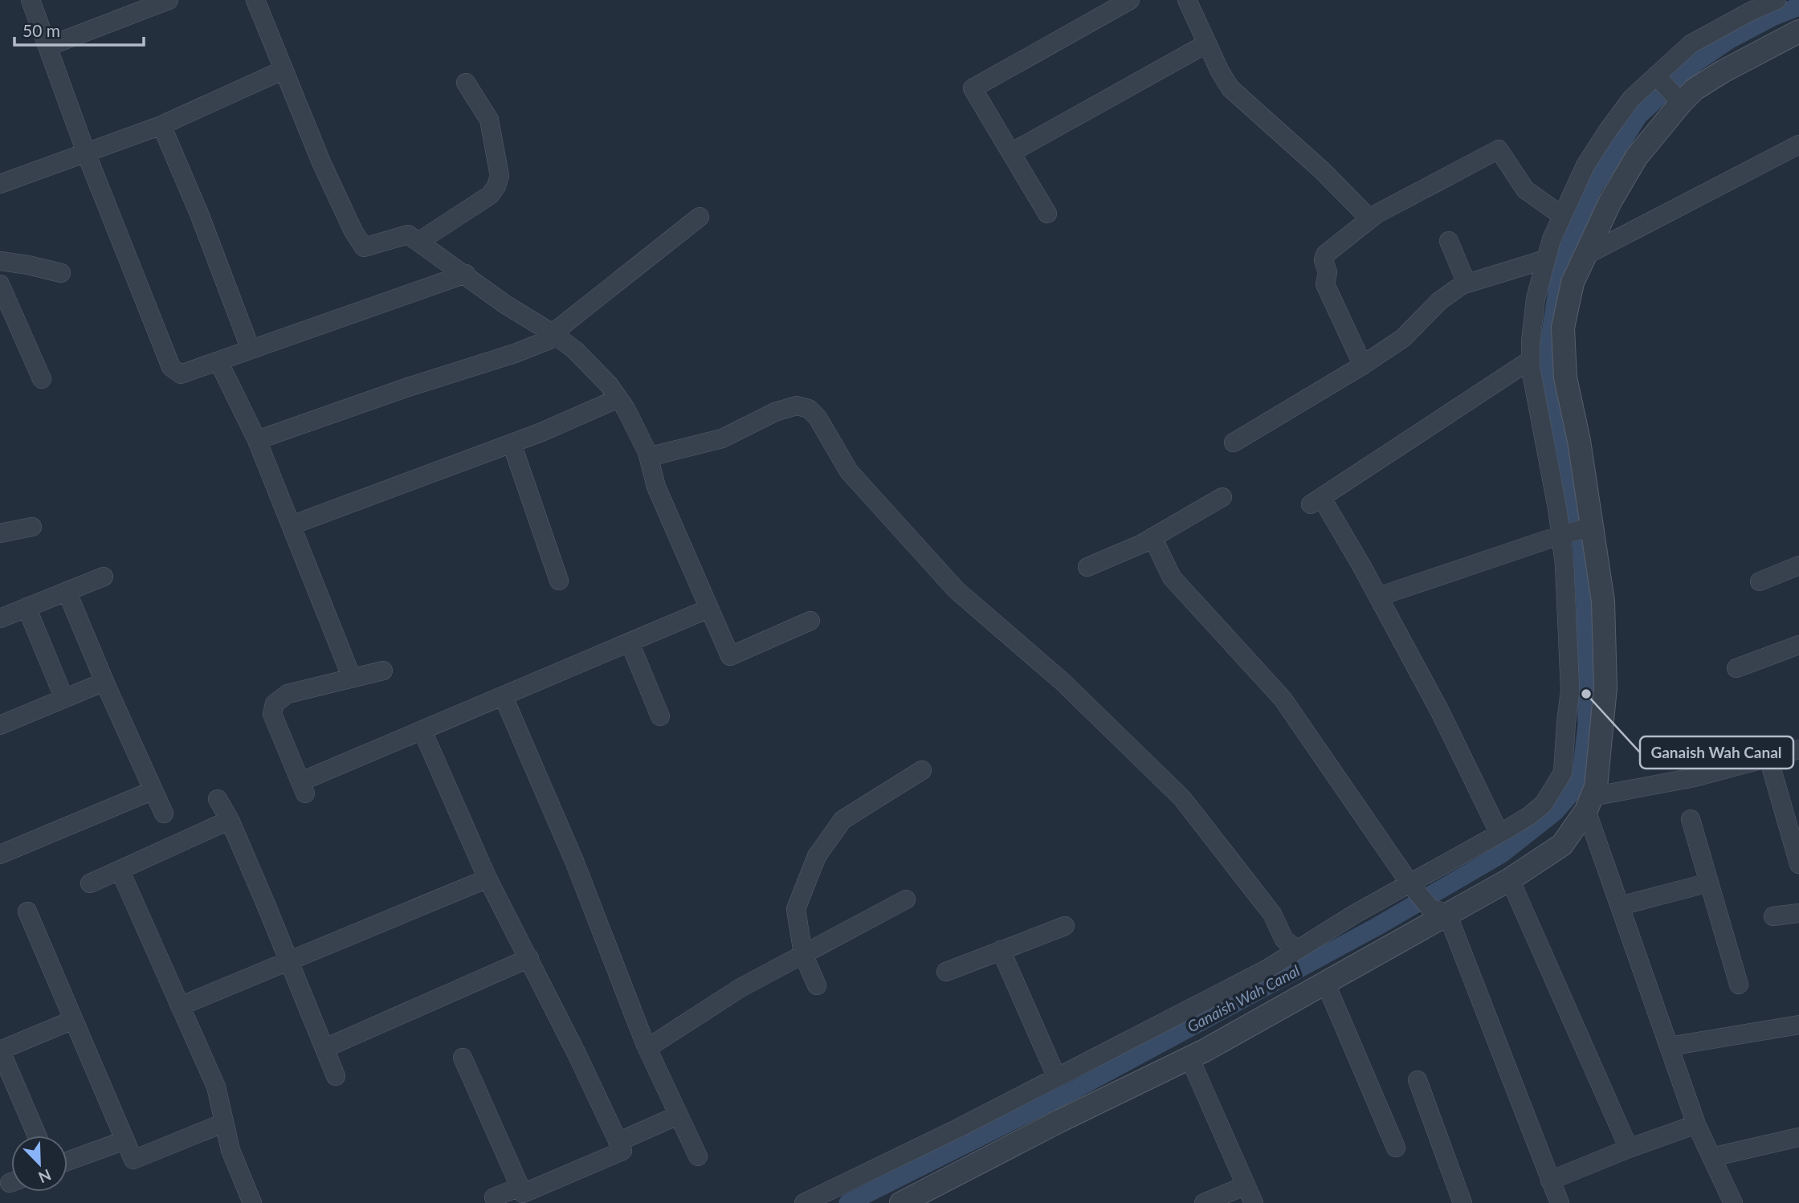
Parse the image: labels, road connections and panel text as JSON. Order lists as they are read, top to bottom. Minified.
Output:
{"water":["Ganaish Wah Canal"],"places":["Ganaish Wah Canal"],"scale_bar":"50 m","north":"bottom right"}
